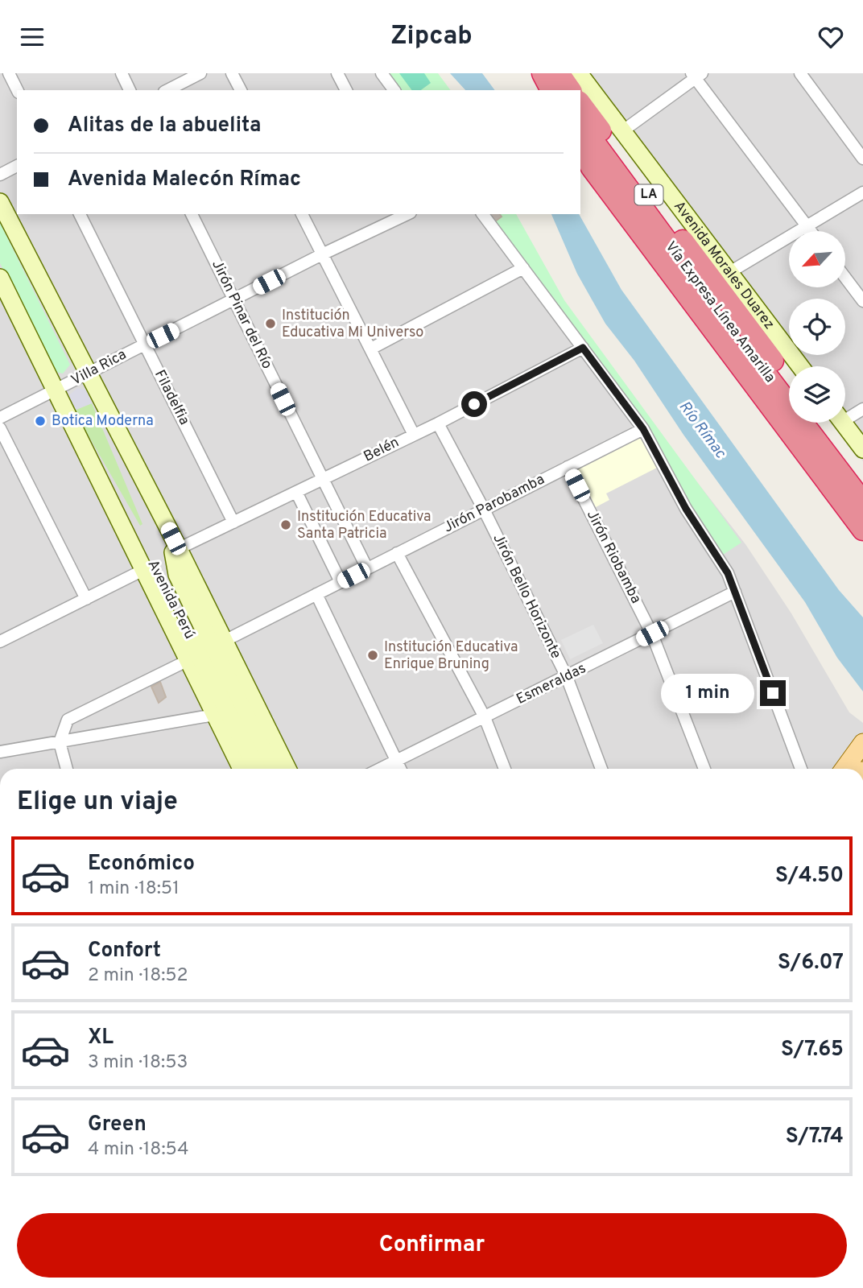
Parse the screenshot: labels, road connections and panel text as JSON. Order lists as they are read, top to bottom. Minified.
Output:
{"streets":{"highway":["LA","Vía Expresa Línea Amarilla"],"main road":["Avenida Morales Duarez","Avenida Perú"],"street":["Jirón Pinar del Río","Villa Rica","Filadelfia","Belén","Jirón Parobamba","Jirón Riobamba","Jirón Bello Horizonte","Esmeraldas"]},"crossings":[["Jirón Pinar del Río","Villa Rica"],["Jirón Pinar del Río","Belén"],["Jirón Pinar del Río","Jirón Parobamba"],["Villa Rica","Filadelfia"],["Villa Rica","Avenida Perú"],["Filadelfia","Belén"],["Belén","Jirón Bello Horizonte"],["Belén","Avenida Perú"],["Jirón Parobamba","Jirón Riobamba"],["Jirón Parobamba","Jirón Bello Horizonte"],["Jirón Parobamba","Avenida Perú"],["Jirón Riobamba","Esmeraldas"],["Jirón Bello Horizonte","Esmeraldas"]],"water":["Río Rímac"],"places":["Institución Educativa Mi Universo","Botica Moderna","Institución Educativa Santa Patricia","Institución Educativa Enrique Bruning"],"north":"bottom left","page":{"header":"Zipcab","banner":["Alitas de la abuelita","Avenida Malecón Rímac"],"bubble":"1 min","heading":"Elige un viaje","list":[{"name":"Económico","note":"1 min · 18:51","value":"S/4.50"},{"name":"Confort","note":"2 min · 18:52","value":"S/6.07"},{"name":"XL","note":"3 min · 18:53","value":"S/7.65"},{"name":"Green","note":"4 min · 18:54","value":"S/7.74"}],"buttons":"Confirmar"}}
